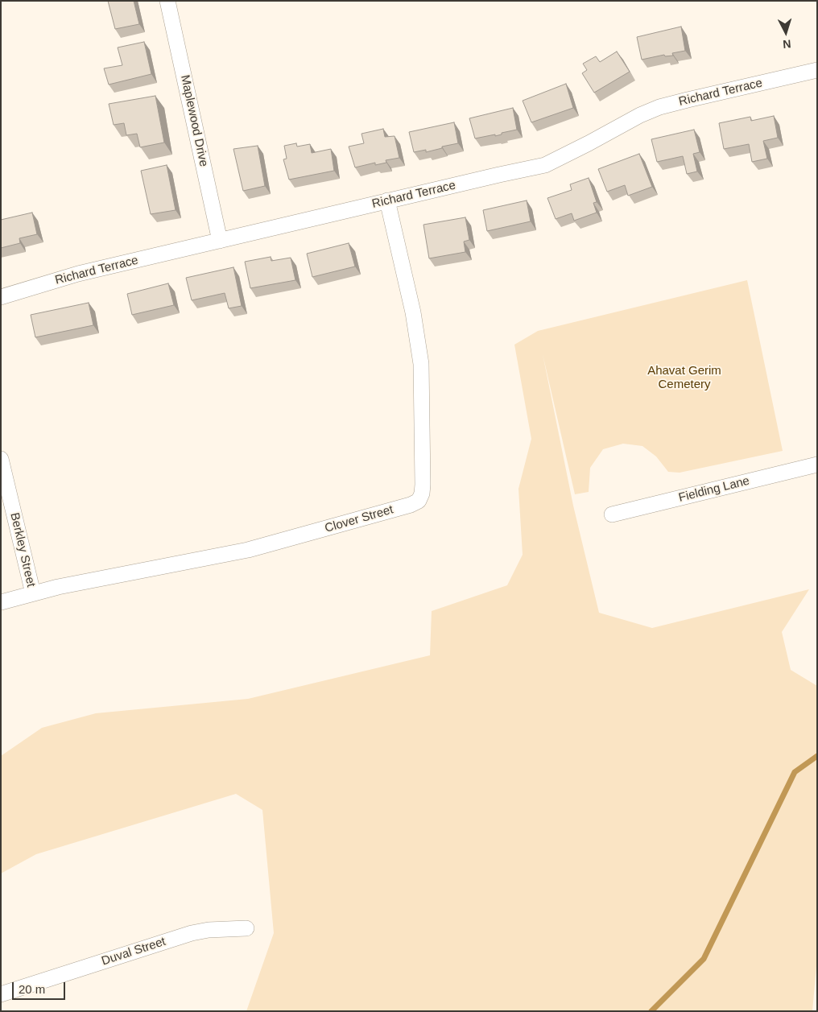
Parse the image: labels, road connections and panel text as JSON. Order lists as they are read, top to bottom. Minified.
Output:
{"streets":{"street":["Richard Terrace","Maplewood Drive","Fielding Lane","Clover Street","Berkley Street","Duval Street"]},"crossings":[["Richard Terrace","Maplewood Drive"],["Richard Terrace","Clover Street"],["Clover Street","Berkley Street"]],"parks":["Ahavat Gerim Cemetery"],"scale_bar":"20 m","north":"bottom"}
